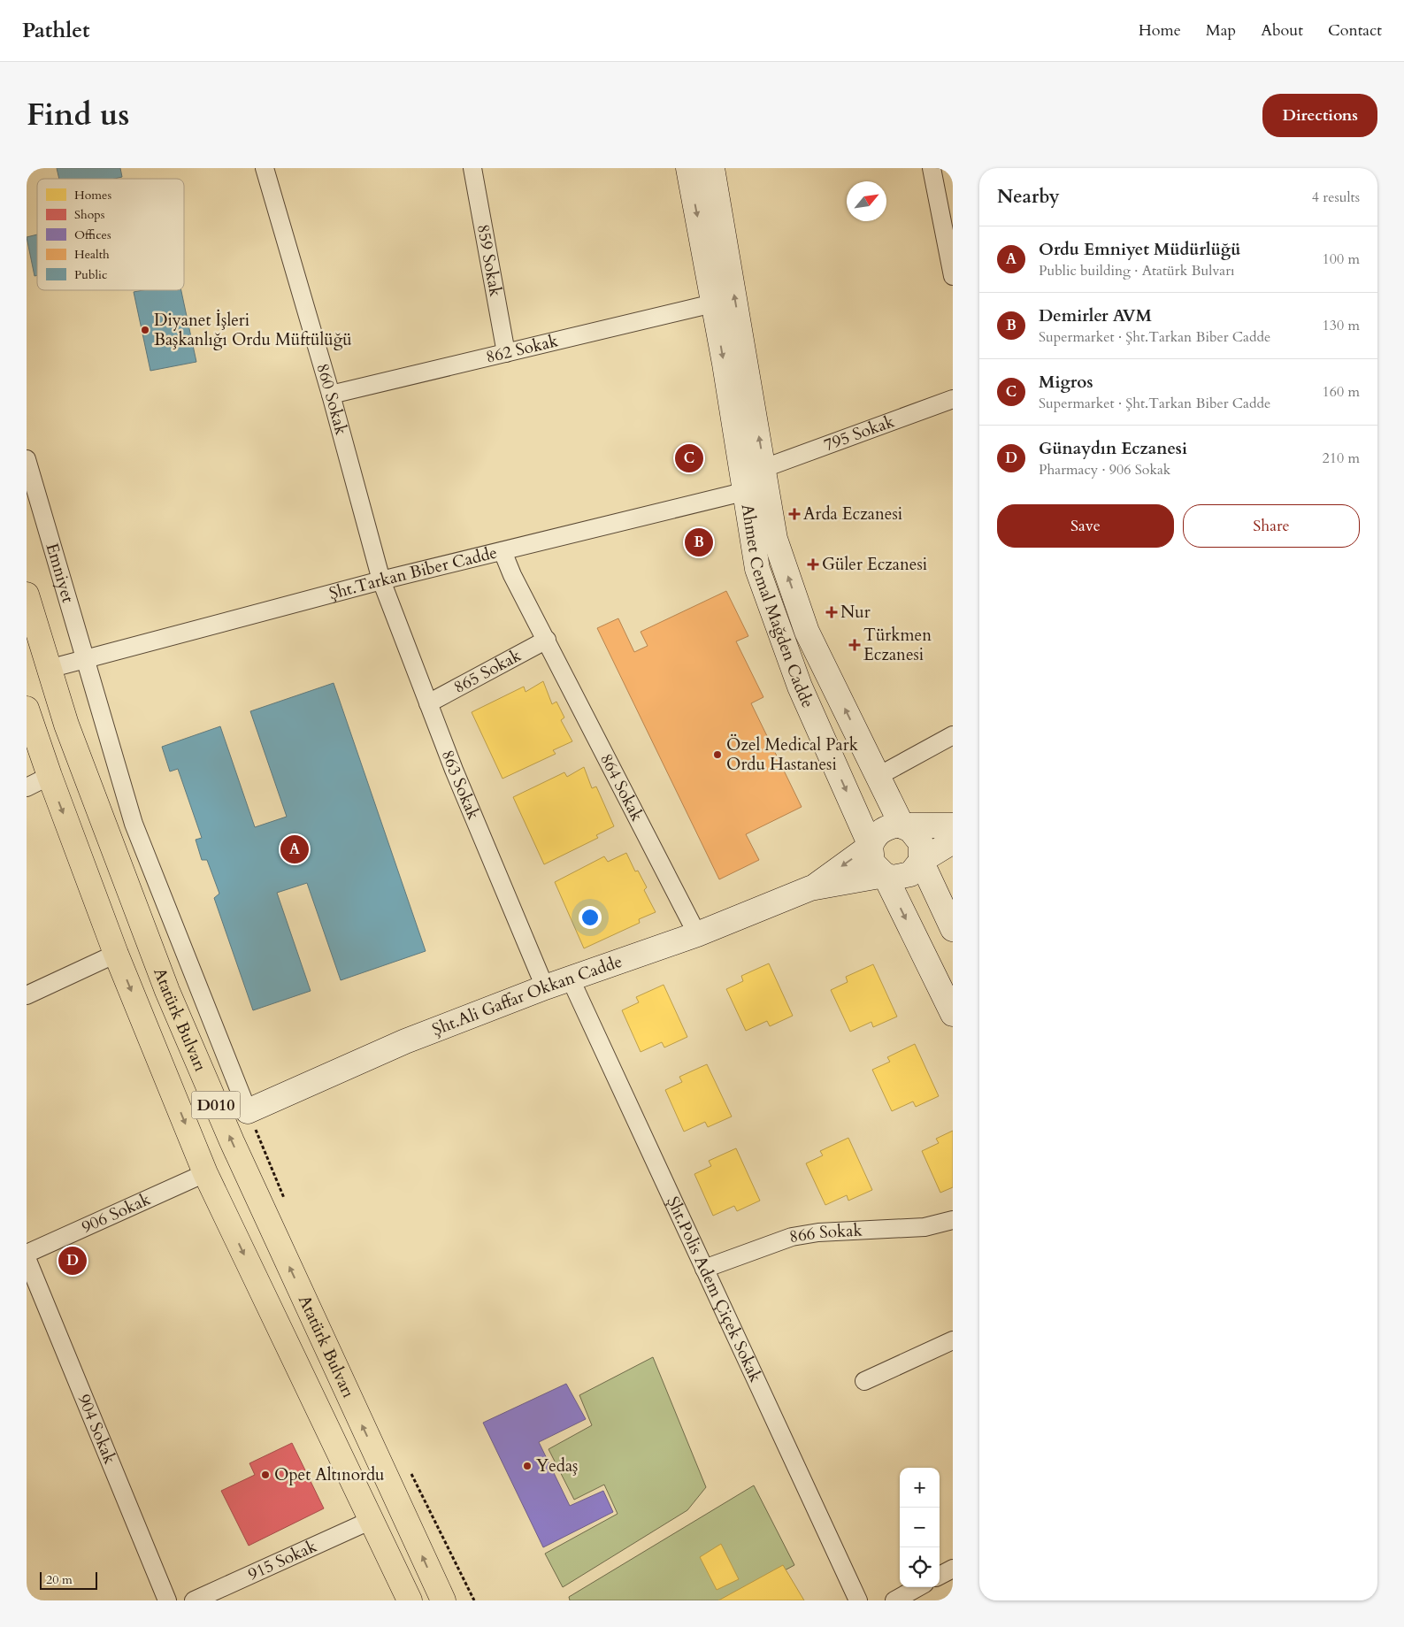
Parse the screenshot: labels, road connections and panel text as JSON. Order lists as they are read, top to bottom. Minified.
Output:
{"streets":{"highway":["Atatürk Bulvarı","D010"],"main road":["Ahmet Cemal Mağden Cadde","Şht.Ali Gaffar Okkan Cadde"],"street":["859 Sokak","862 Sokak","860 Sokak","795 Sokak","Emniyet","Şht.Tarkan Biber Cadde","865 Sokak","863 Sokak","864 Sokak","906 Sokak","866 Sokak","Şht.Polis Adem Çiçek Sokak","904 Sokak","915 Sokak"]},"crossings":[["859 Sokak","862 Sokak"],["862 Sokak","860 Sokak"],["862 Sokak","Ahmet Cemal Mağden Cadde"],["860 Sokak","Şht.Tarkan Biber Cadde"],["860 Sokak","863 Sokak"],["795 Sokak","Ahmet Cemal Mağden Cadde"],["Emniyet","Şht.Tarkan Biber Cadde"],["Emniyet","Şht.Ali Gaffar Okkan Cadde"],["Şht.Tarkan Biber Cadde","Ahmet Cemal Mağden Cadde"],["Şht.Tarkan Biber Cadde","863 Sokak"],["Şht.Tarkan Biber Cadde","864 Sokak"],["Şht.Tarkan Biber Cadde","Atatürk Bulvarı"],["Ahmet Cemal Mağden Cadde","Şht.Ali Gaffar Okkan Cadde"],["865 Sokak","863 Sokak"],["865 Sokak","864 Sokak"],["863 Sokak","Şht.Ali Gaffar Okkan Cadde"],["864 Sokak","Şht.Ali Gaffar Okkan Cadde"],["Şht.Ali Gaffar Okkan Cadde","Şht.Polis Adem Çiçek Sokak"],["Atatürk Bulvarı","906 Sokak"],["Atatürk Bulvarı","915 Sokak"],["866 Sokak","Şht.Polis Adem Çiçek Sokak"]],"places":{"other":["Diyanet İşleri Başkanlığı Ordu Müftülüğü","Özel Medical Park Ordu Hastanesi","Yedaş","Opet Altınordu"],"health":["Arda Eczanesi","Güler Eczanesi","Nur","Türkmen Eczanesi"]},"legend":["Homes","Shops","Offices","Health","Public"],"scale_bar":"20 m","north":"top right","page":{"header":"Pathlet","nav":["Home","Map","About","Contact"],"title":"Find us","buttons":["Directions",["Save","Share"]],"heading":["Nearby","4 results"],"list":[{"mark":"A","name":"Ordu Emniyet Müdürlüğü","note":"Public building · Atatürk Bulvarı","value":"100 m"},{"mark":"B","name":"Demirler AVM","note":"Supermarket · Şht.Tarkan Biber Cadde","value":"130 m"},{"mark":"C","name":"Migros","note":"Supermarket · Şht.Tarkan Biber Cadde","value":"160 m"},{"mark":"D","name":"Günaydın Eczanesi","note":"Pharmacy · 906 Sokak","value":"210 m"}],"pins":["C","B","A","D"],"map_buttons":["+","−"],"scale":"20 m"}}
